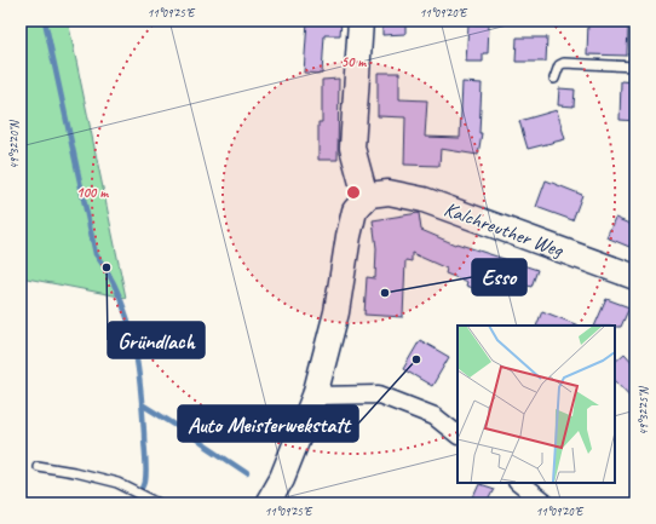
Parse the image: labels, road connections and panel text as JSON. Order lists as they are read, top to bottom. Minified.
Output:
{"streets":{"main road":["Kalchreuther Weg"]},"places":["Gründlach","Esso","Auto Meisterwekstatt"],"coordinates":["11°09'25\"E","11°09'20\"E","49°32'20\"N","49°32'25\"N"],"rings":["50 m","100 m"]}
